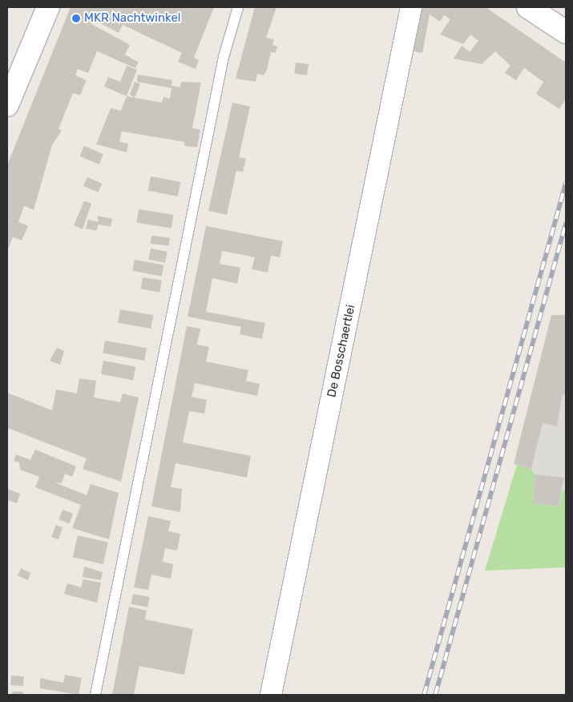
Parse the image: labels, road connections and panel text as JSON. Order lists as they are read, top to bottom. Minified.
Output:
{"streets":{"street":["De Bosschaertlei"]},"places":["MKR Nachtwinkel"]}
